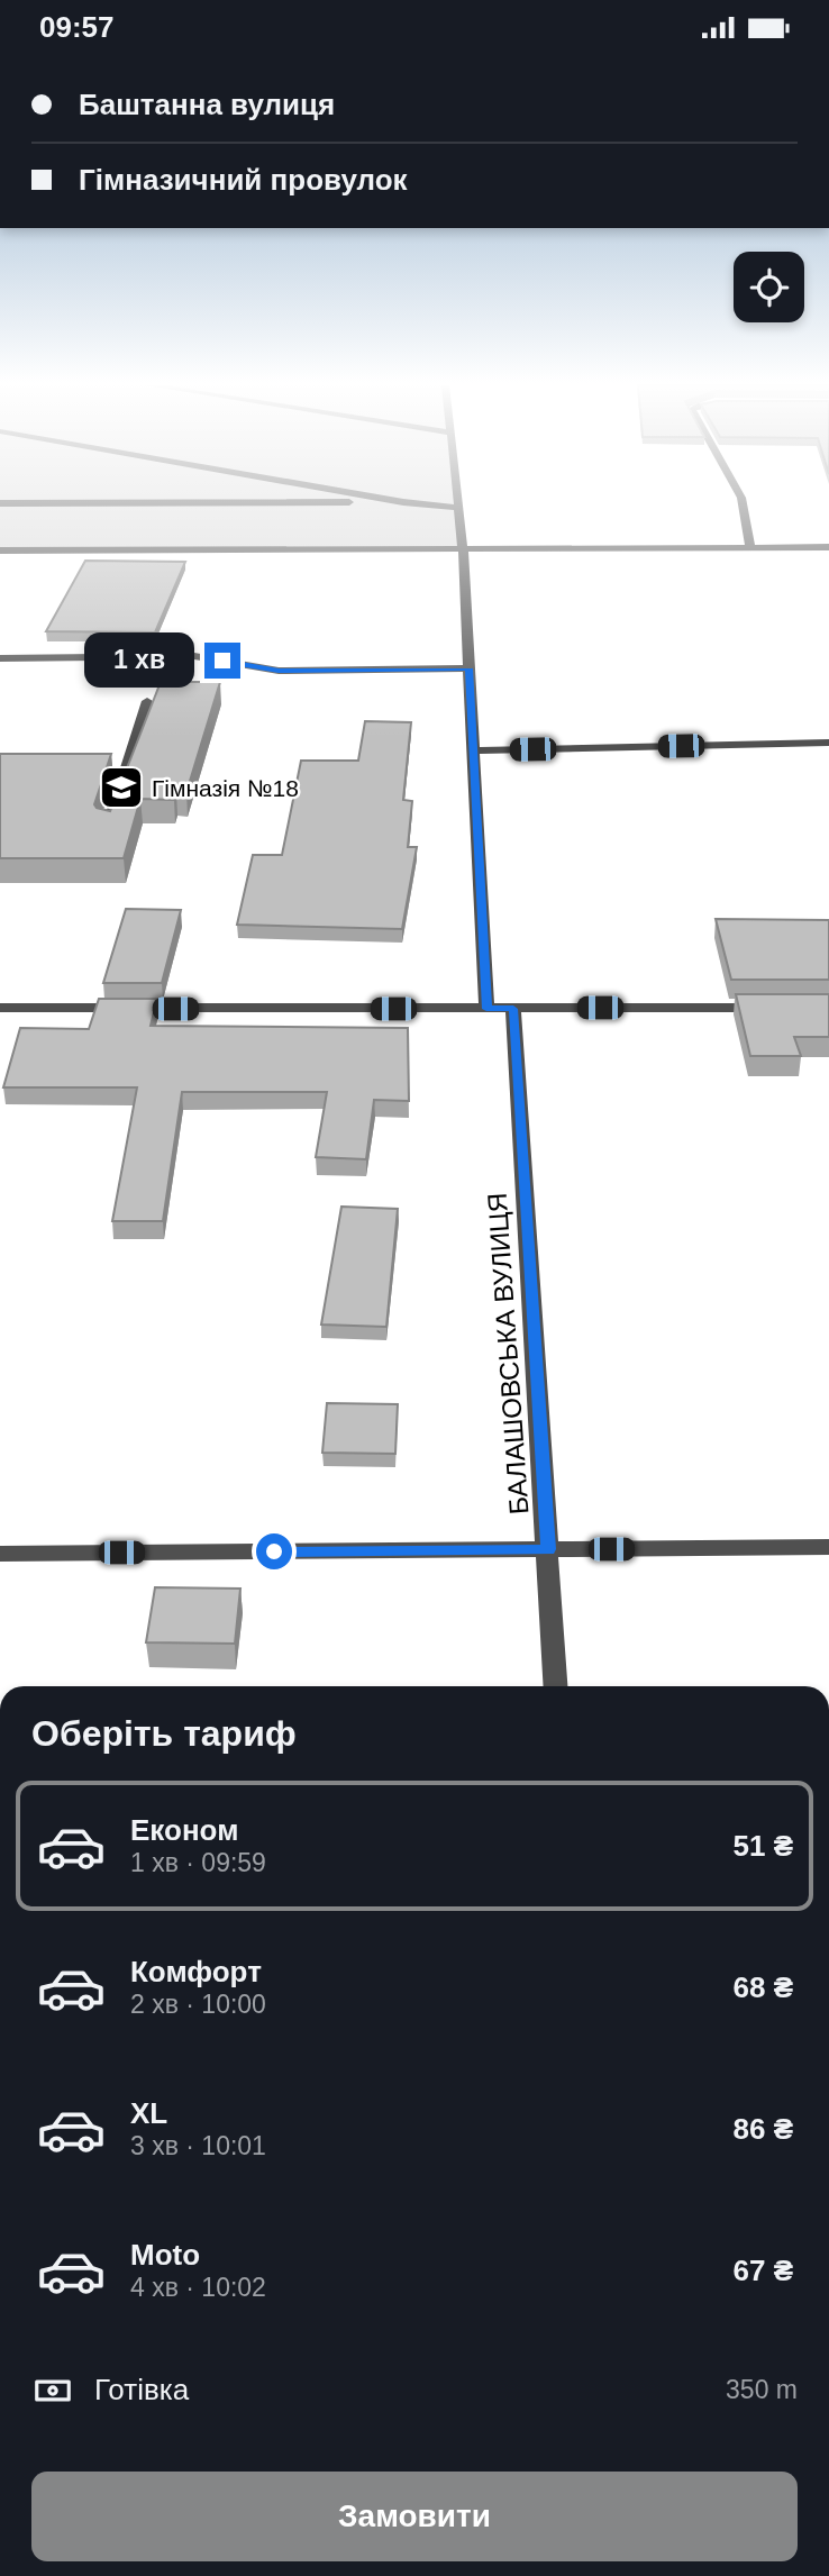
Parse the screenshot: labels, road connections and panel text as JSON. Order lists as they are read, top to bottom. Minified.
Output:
{"streets":{"street":["БАЛАШОВСЬКА ВУЛИЦЯ"]},"places":{"school or university":["Гімназія №18"]},"page":{"status":"09:57","banner":["Баштанна вулиця","Гімназичний провулок"],"bubble":"1 хв","heading":"Оберіть тариф","list":[{"name":"Економ","note":"1 хв · 09:59","value":"51 ₴"},{"name":"Комфорт","note":"2 хв · 10:00","value":"68 ₴"},{"name":"XL","note":"3 хв · 10:01","value":"86 ₴"},{"name":"Moto","note":"4 хв · 10:02","value":"67 ₴"}],"pay":["Готівка","350 m"],"buttons":"Замовити"}}
